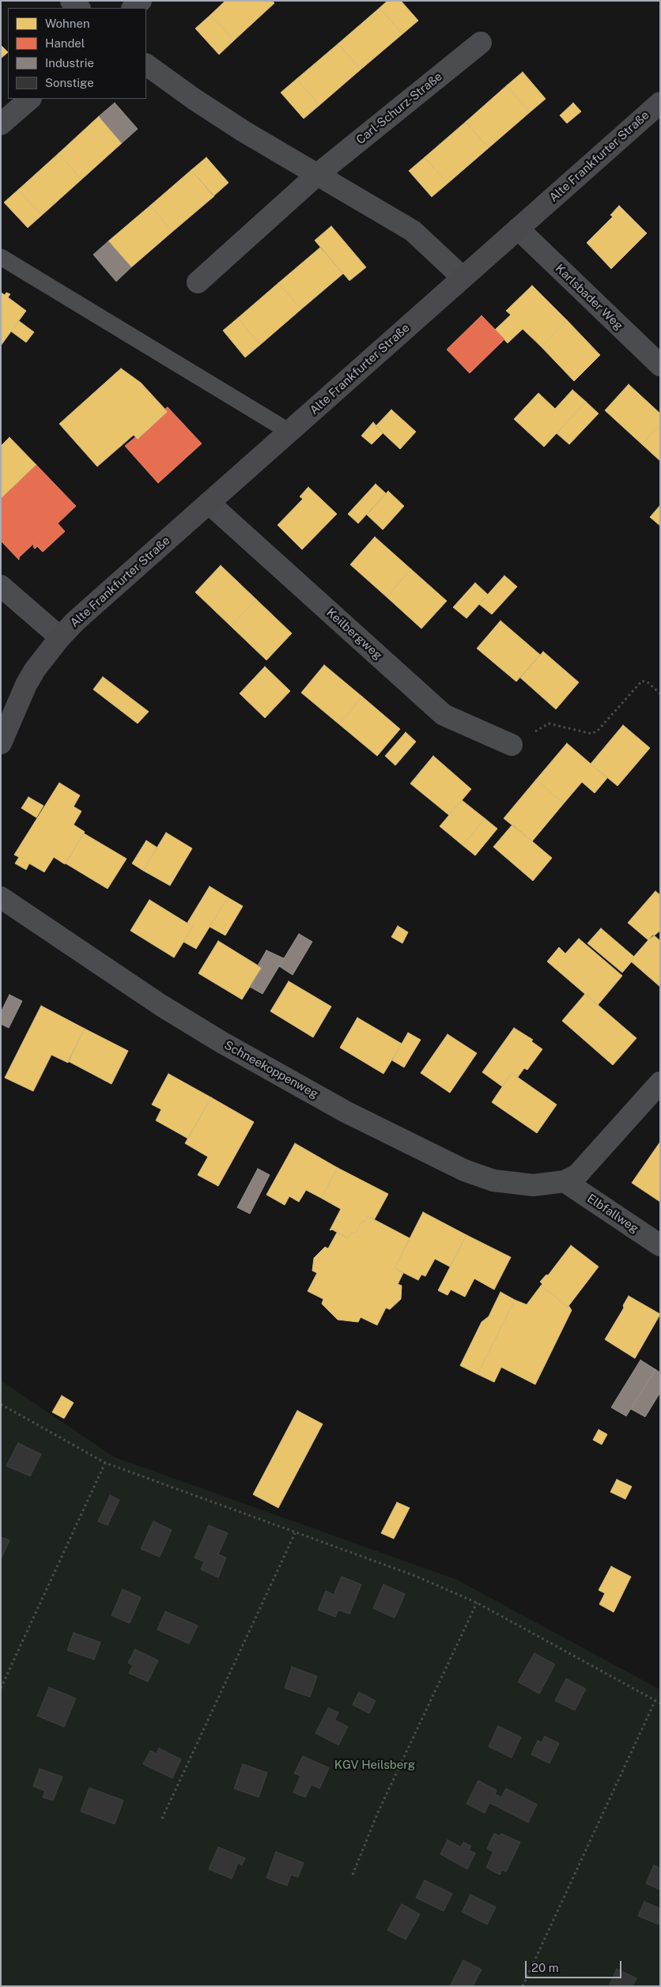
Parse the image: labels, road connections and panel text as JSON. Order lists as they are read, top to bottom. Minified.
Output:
{"streets":{"street":["Carl-Schurz-Straße","Alte Frankfurter Straße","Karlsbader Weg","Keilbergweg","Schneekoppenweg","Elbfallweg"]},"crossings":[["Alte Frankfurter Straße","Karlsbader Weg"],["Alte Frankfurter Straße","Keilbergweg"],["Schneekoppenweg","Elbfallweg"]],"parks":["KGV Heilsberg"],"legend":["Wohnen","Handel","Industrie","Sonstige"],"scale_bar":"20 m"}
